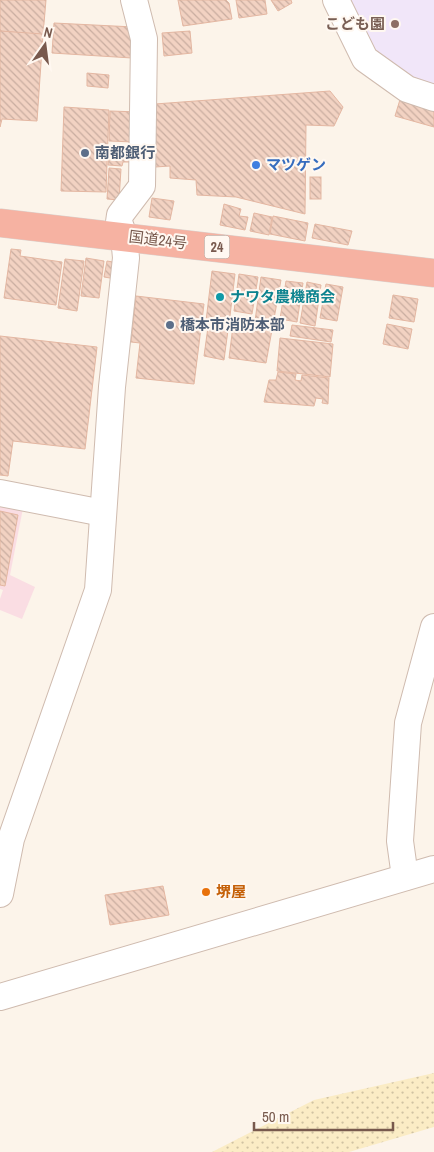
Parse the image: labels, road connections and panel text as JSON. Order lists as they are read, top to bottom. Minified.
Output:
{"streets":{"highway":["国道24号","24"]},"places":["こども園","南都銀行","マツゲン","ナワタ農機商会","橋本市消防本部","堺屋"],"scale_bar":"50 m","north":"top"}
